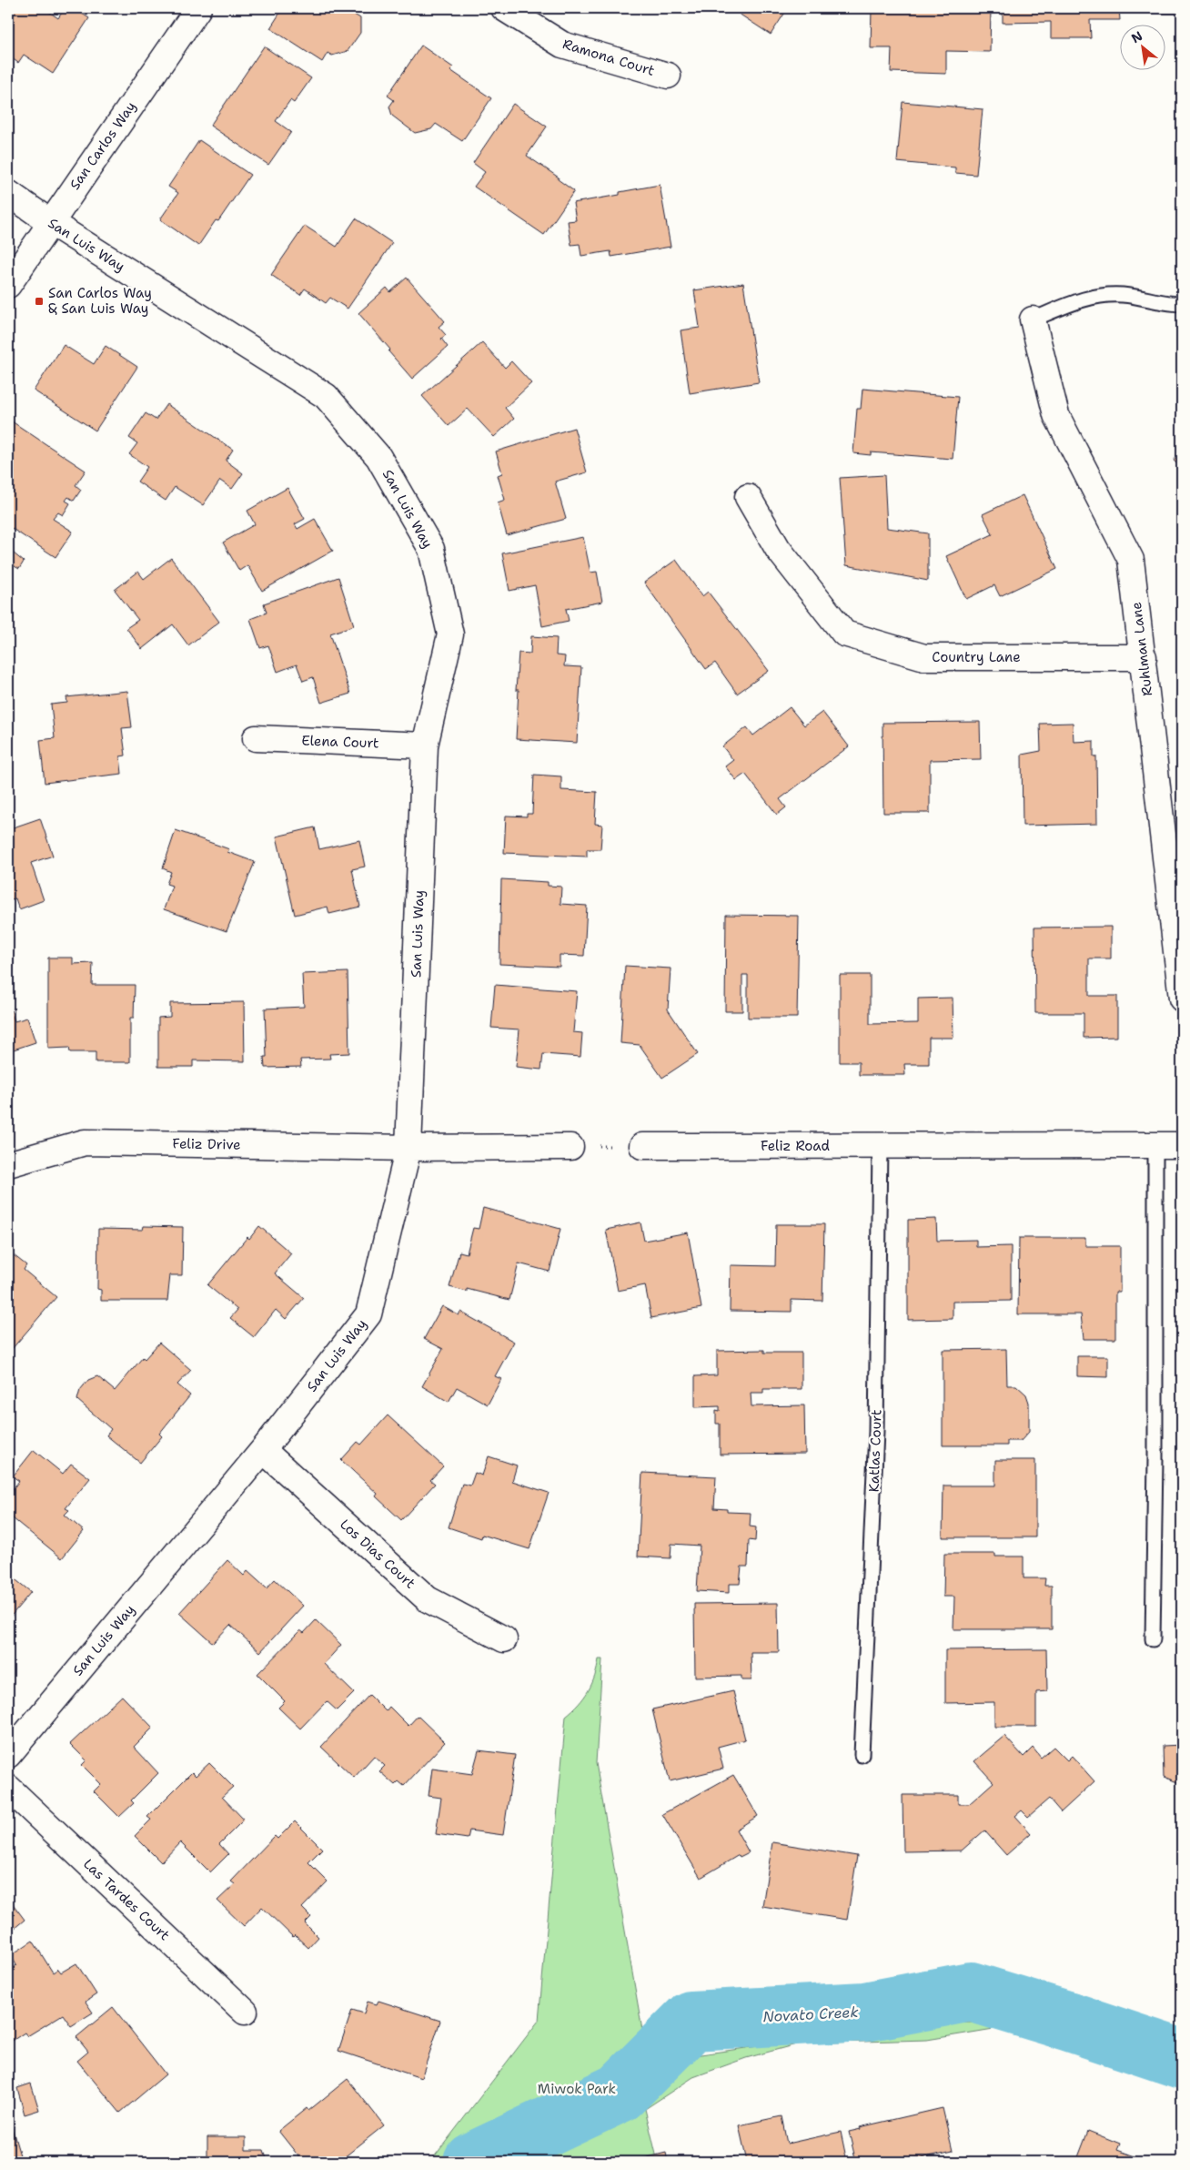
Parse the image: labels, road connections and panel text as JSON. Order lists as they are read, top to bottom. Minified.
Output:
{"streets":{"street":["Ramona Court","San Carlos Way","San Luis Way","Ruhlman Lane","Country Lane","Elena Court","Feliz Drive","Feliz Road","Los Dias Court","Las Tardes Court"],"lane":["Katlas Court"]},"crossings":[["San Carlos Way","San Luis Way"],["San Luis Way","Elena Court"],["San Luis Way","Feliz Drive"],["San Luis Way","Los Dias Court"],["Ruhlman Lane","Country Lane"],["Feliz Road","Katlas Court"]],"water":["Novato Creek"],"parks":["Miwok Park"],"places":{"transit":["San Carlos Way & San Luis Way"]},"north":"top left"}
